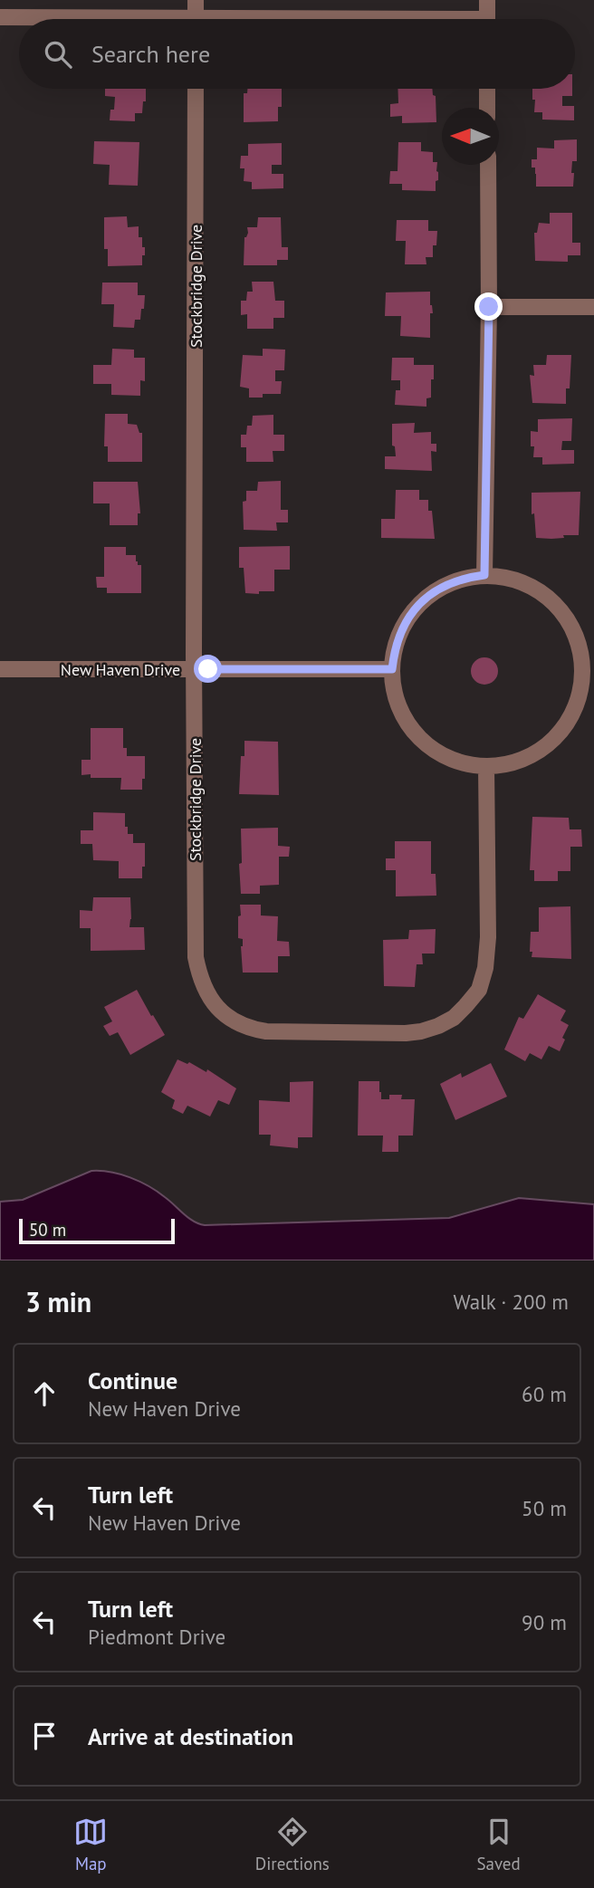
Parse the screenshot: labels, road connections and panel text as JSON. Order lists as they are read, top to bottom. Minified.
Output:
{"streets":{"street":["Stockbridge Drive","New Haven Drive"]},"crossings":[["Stockbridge Drive","New Haven Drive"]],"scale_bar":"50 m","north":"left","page":{"search":"Search here","scale":"50 m","heading":["3 min","Walk · 200 m"],"list":[["Continue","New Haven Drive","60 m"],["Turn left","New Haven Drive","50 m"],["Turn left","Piedmont Drive","90 m"],"Arrive at destination"],"nav":["Map","Directions","Saved"]}}
